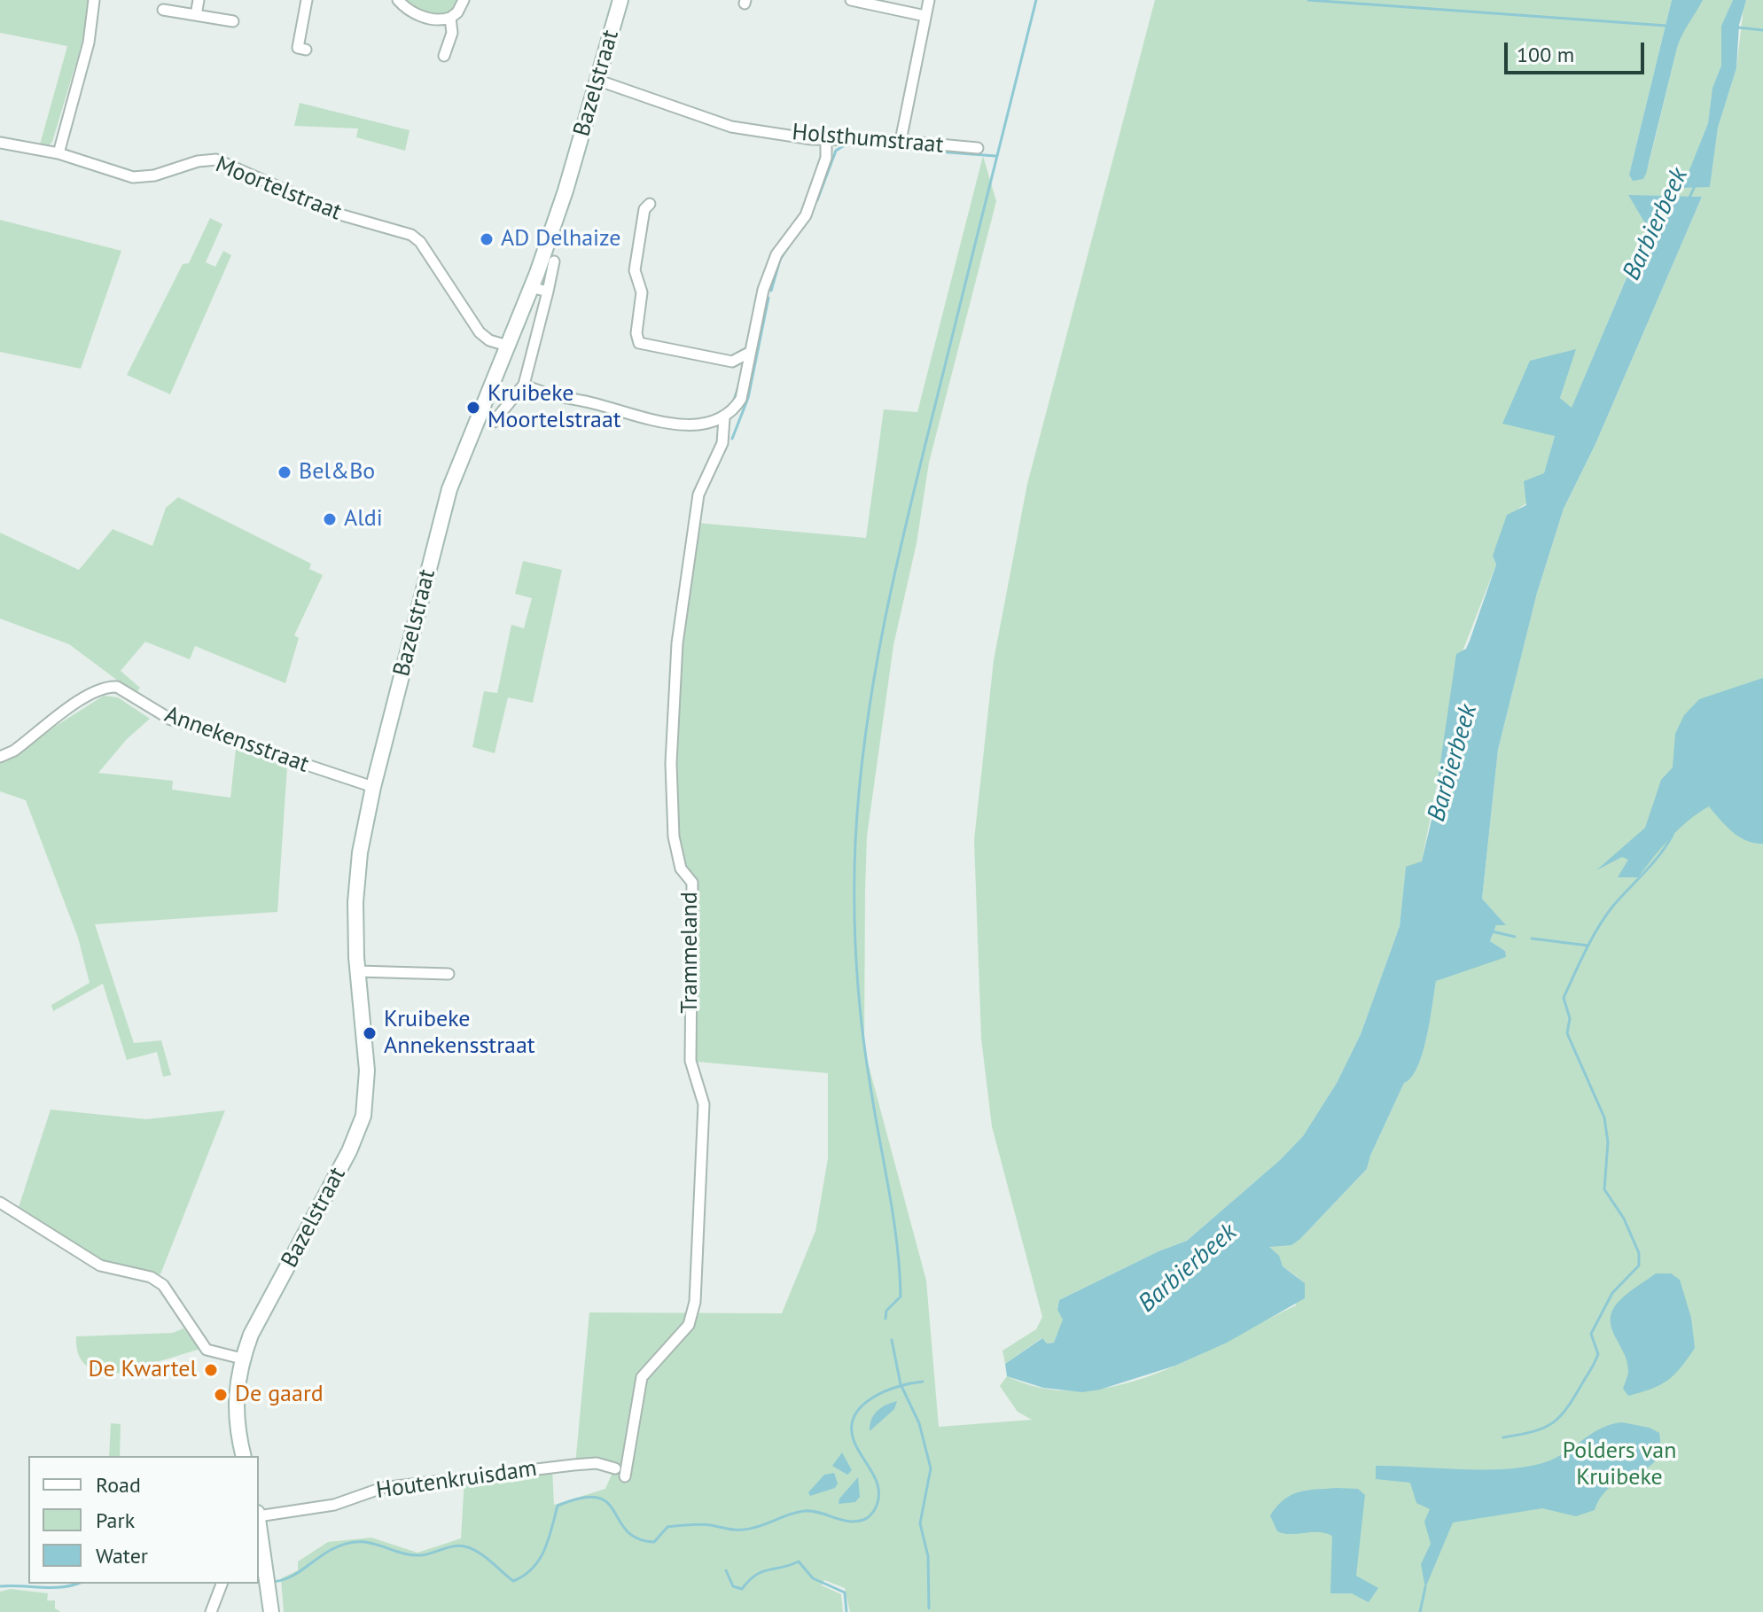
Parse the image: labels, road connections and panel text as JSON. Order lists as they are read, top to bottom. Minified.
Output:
{"streets":{"main road":["Bazelstraat"],"street":["Holsthumstraat","Moortelstraat","Annekensstraat","Trammeland","Houtenkruisdam"]},"crossings":[["Bazelstraat","Holsthumstraat"],["Bazelstraat","Moortelstraat"],["Bazelstraat","Annekensstraat"]],"water":["Barbierbeek"],"parks":["Polders van Kruibeke"],"places":["AD Delhaize","Kruibeke Moortelstraat","Bel&Bo","Aldi","Kruibeke Annekensstraat","De Kwartel","De gaard"],"legend":["Road","Park","Water"],"scale_bar":"100 m"}
